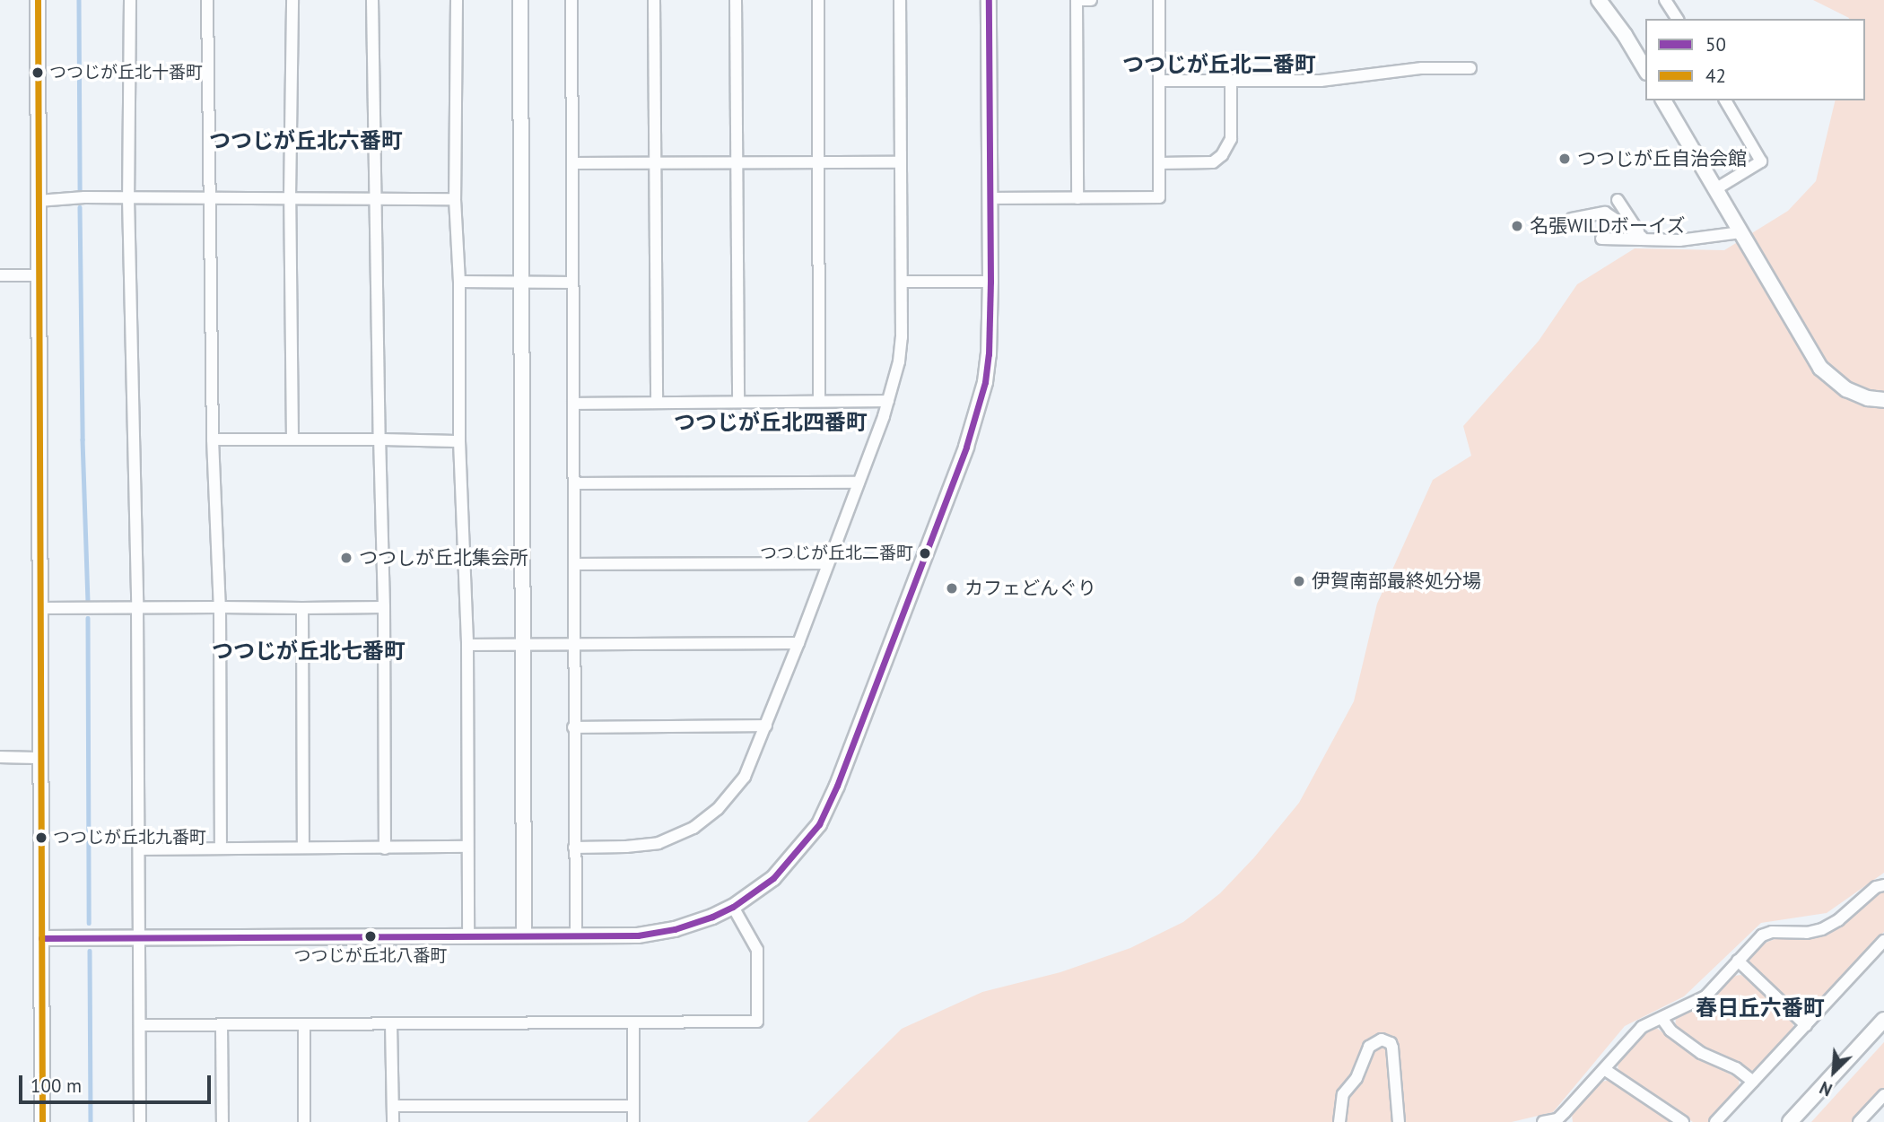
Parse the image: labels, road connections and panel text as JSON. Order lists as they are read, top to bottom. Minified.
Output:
{"districts":["つつじが丘北二番町","つつじが丘北六番町","つつじが丘北四番町","つつじが丘北七番町","春日丘六番町"],"places":["つつじが丘北十番町","つつじが丘自治会館","名張WILDボーイズ","つつじが丘北二番町","つつしが丘北集会所","伊賀南部最終処分場","カフェどんぐり","つつじが丘北九番町","つつじが丘北八番町"],"lines":["transit line 50","transit line 42"],"legend":["50","42"],"scale_bar":"100 m","north":"bottom left"}
